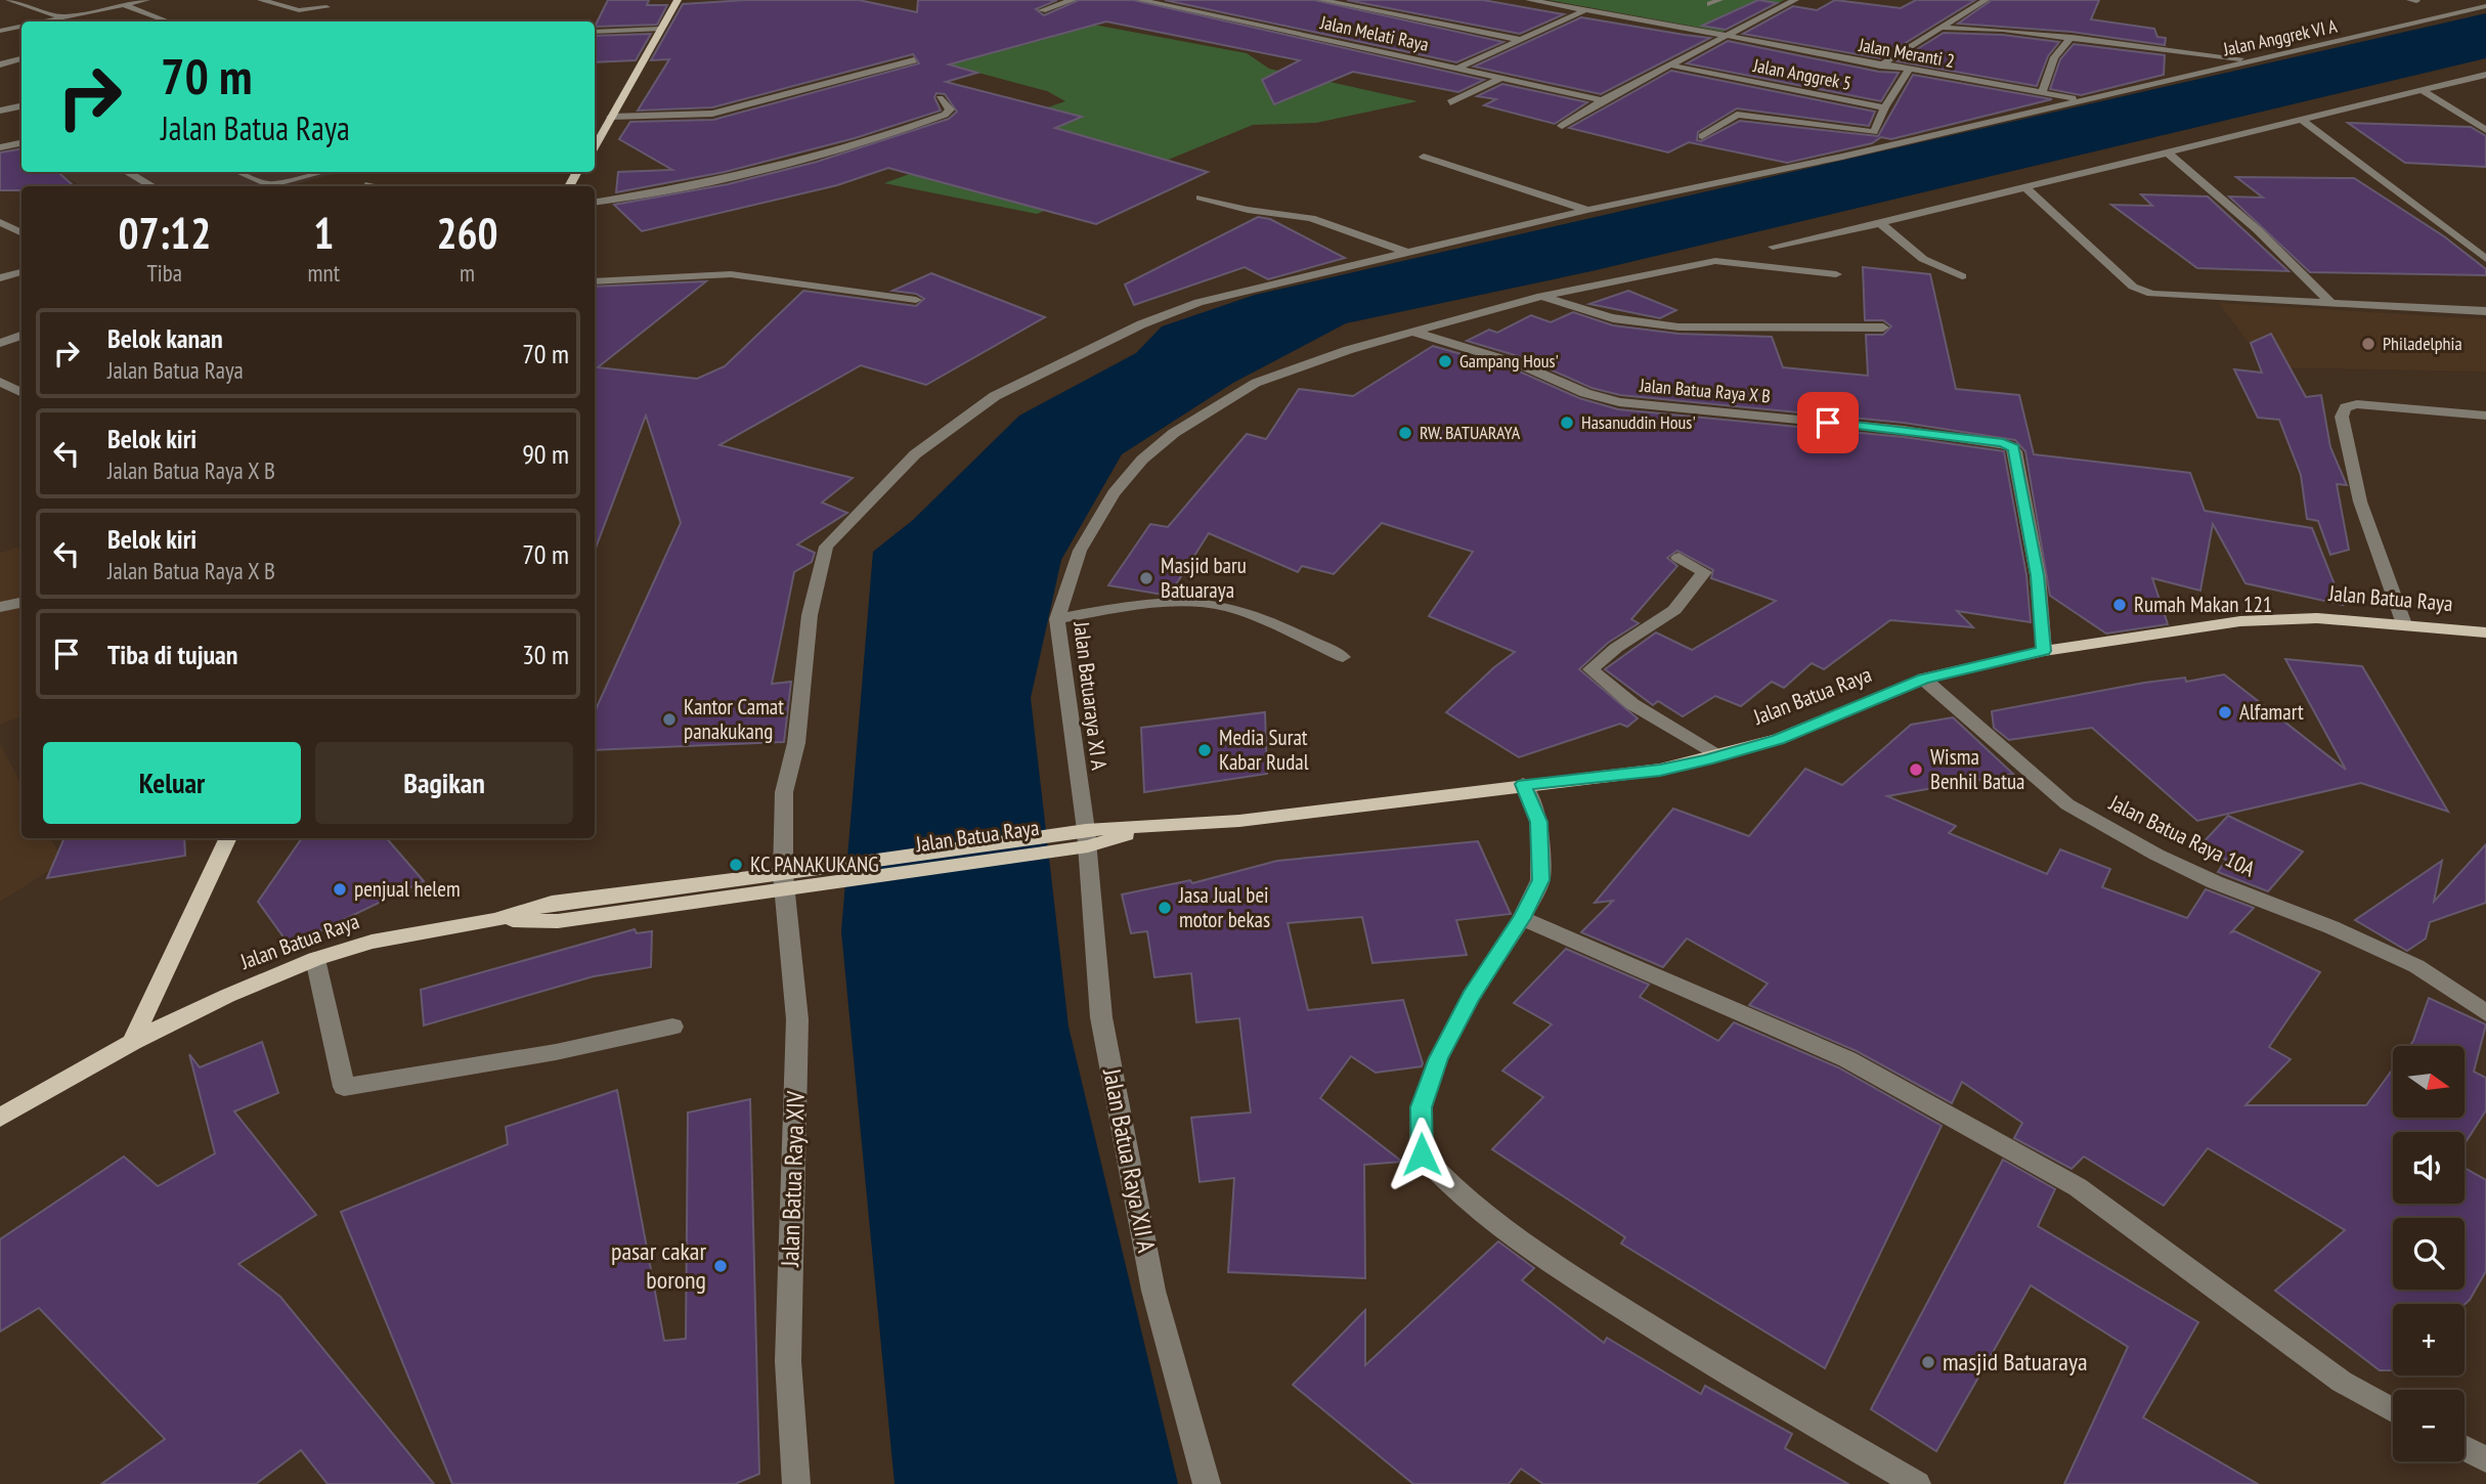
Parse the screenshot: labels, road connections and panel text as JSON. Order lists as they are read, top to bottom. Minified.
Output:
{"streets":{"main road":["Jalan Batua Raya"],"street":["Jalan Melati Raya","Jalan Anggrek VI A","Jalan Meranti 2","Jalan Anggrek 5","Jalan Batua Raya X B","Jalan Batuaraya XI A","Jalan Batua Raya 10A","Jalan Batua Raya XII A","Jalan Batua Raya XIV"]},"crossings":[["Jalan Anggrek VI A","Jalan Meranti 2"],["Jalan Anggrek VI A","Jalan Batua Raya XIV"],["Jalan Batua Raya X B","Jalan Batua Raya"],["Jalan Batua Raya X B","Jalan Batuaraya XI A"],["Jalan Batua Raya","Jalan Batuaraya XI A"],["Jalan Batua Raya","Jalan Batua Raya 10A"],["Jalan Batua Raya","Jalan Batua Raya XII A"],["Jalan Batua Raya","Jalan Batua Raya XIV"],["Jalan Batuaraya XI A","Jalan Batua Raya XII A"]],"places":["Philadelphia","Gampang Hous'","Hasanuddin Hous'","RW. BATUARAYA","Masjid baru Batuaraya","Rumah Makan 121","Alfamart","Kantor Camat panakukang","Media Surat Kabar Rudal","Wisma Benhil Batua","KC PANAKUKANG","penjual helem","Jasa Jual bei motor bekas","pasar cakar borong","masjid Batuaraya"],"north":"right","page":{"turn":["70 m","Jalan Batua Raya"],"eta":["07:12","Tiba","1","mnt","260","m"],"list":[{"name":"Belok kanan","note":"Jalan Batua Raya","value":"70 m"},{"name":"Belok kiri","note":"Jalan Batua Raya X B","value":"90 m"},{"name":"Belok kiri","note":"Jalan Batua Raya X B","value":"70 m"},{"name":"Tiba di tujuan","value":"30 m"}],"buttons":["Keluar","Bagikan"],"map_buttons":["+","−"]}}
